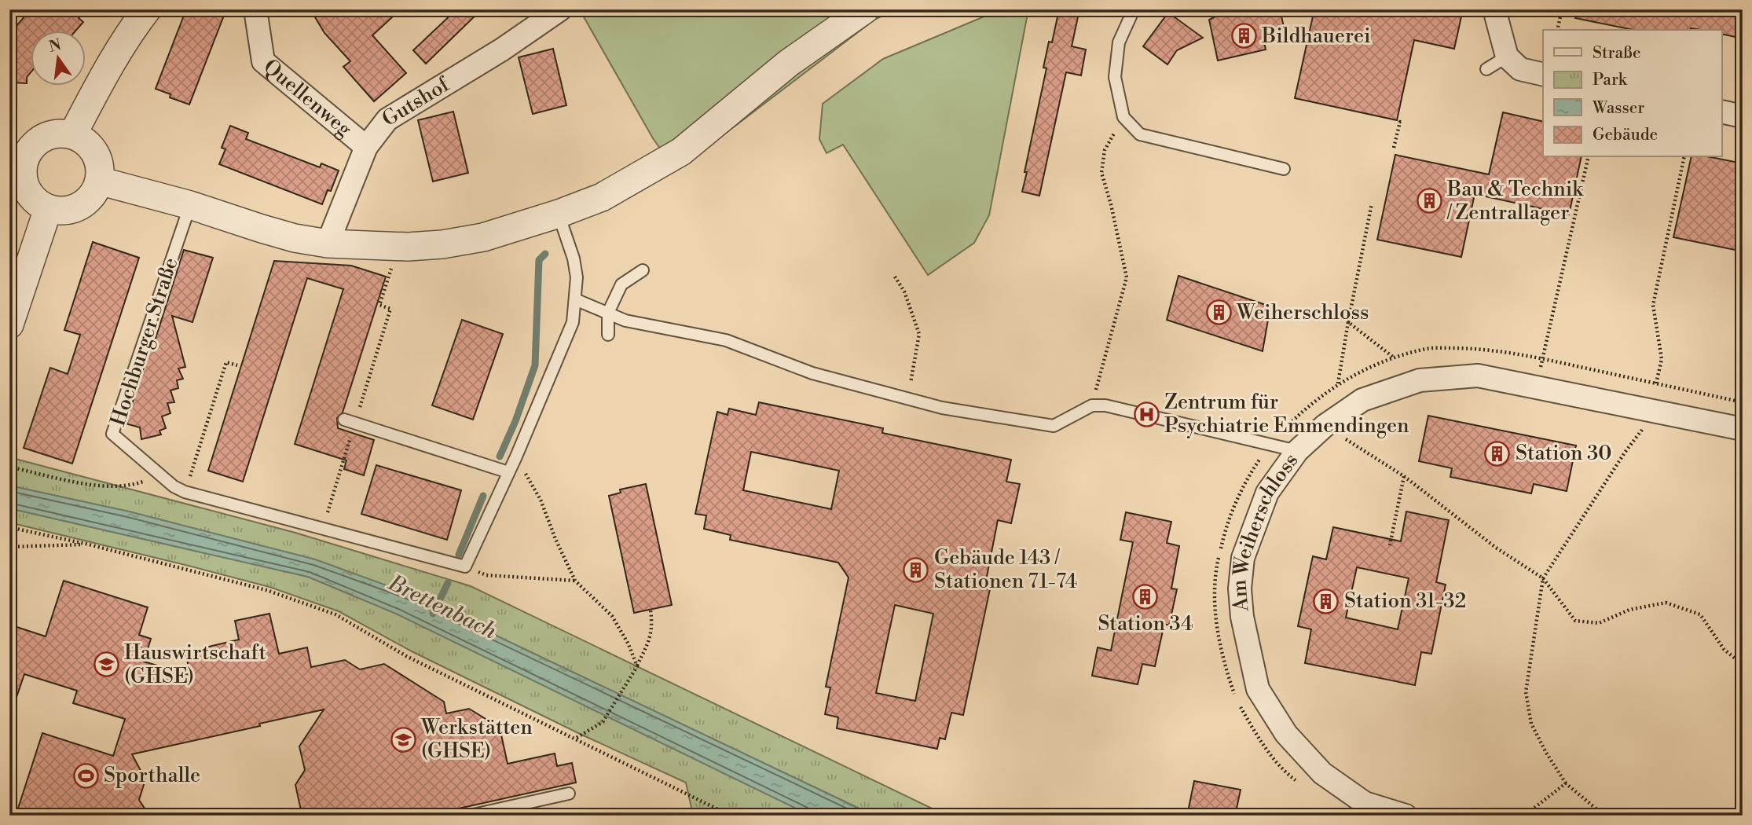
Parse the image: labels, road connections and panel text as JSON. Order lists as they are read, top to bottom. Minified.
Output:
{"streets":{"street":["Quellenweg","Gutshof","Am Weiherschloss"],"lane":["Hochburger Straße"]},"crossings":[["Quellenweg","Gutshof"]],"water":["Brettenbach"],"places":{"building":["Bildhauerei","Bau & Technik / Zentrallager","Weiherschloss","Station 30","Gebäude 143 / Stationen 71-74","Station 34","Station 31-32"],"hospital":["Zentrum für Psychiatrie Emmendingen"],"school or university":["Hauswirtschaft (GHSE)","Werkstätten (GHSE)"],"sports":["Sporthalle"]},"legend":["Straße","Park","Wasser","Gebäude"],"north":"top"}
